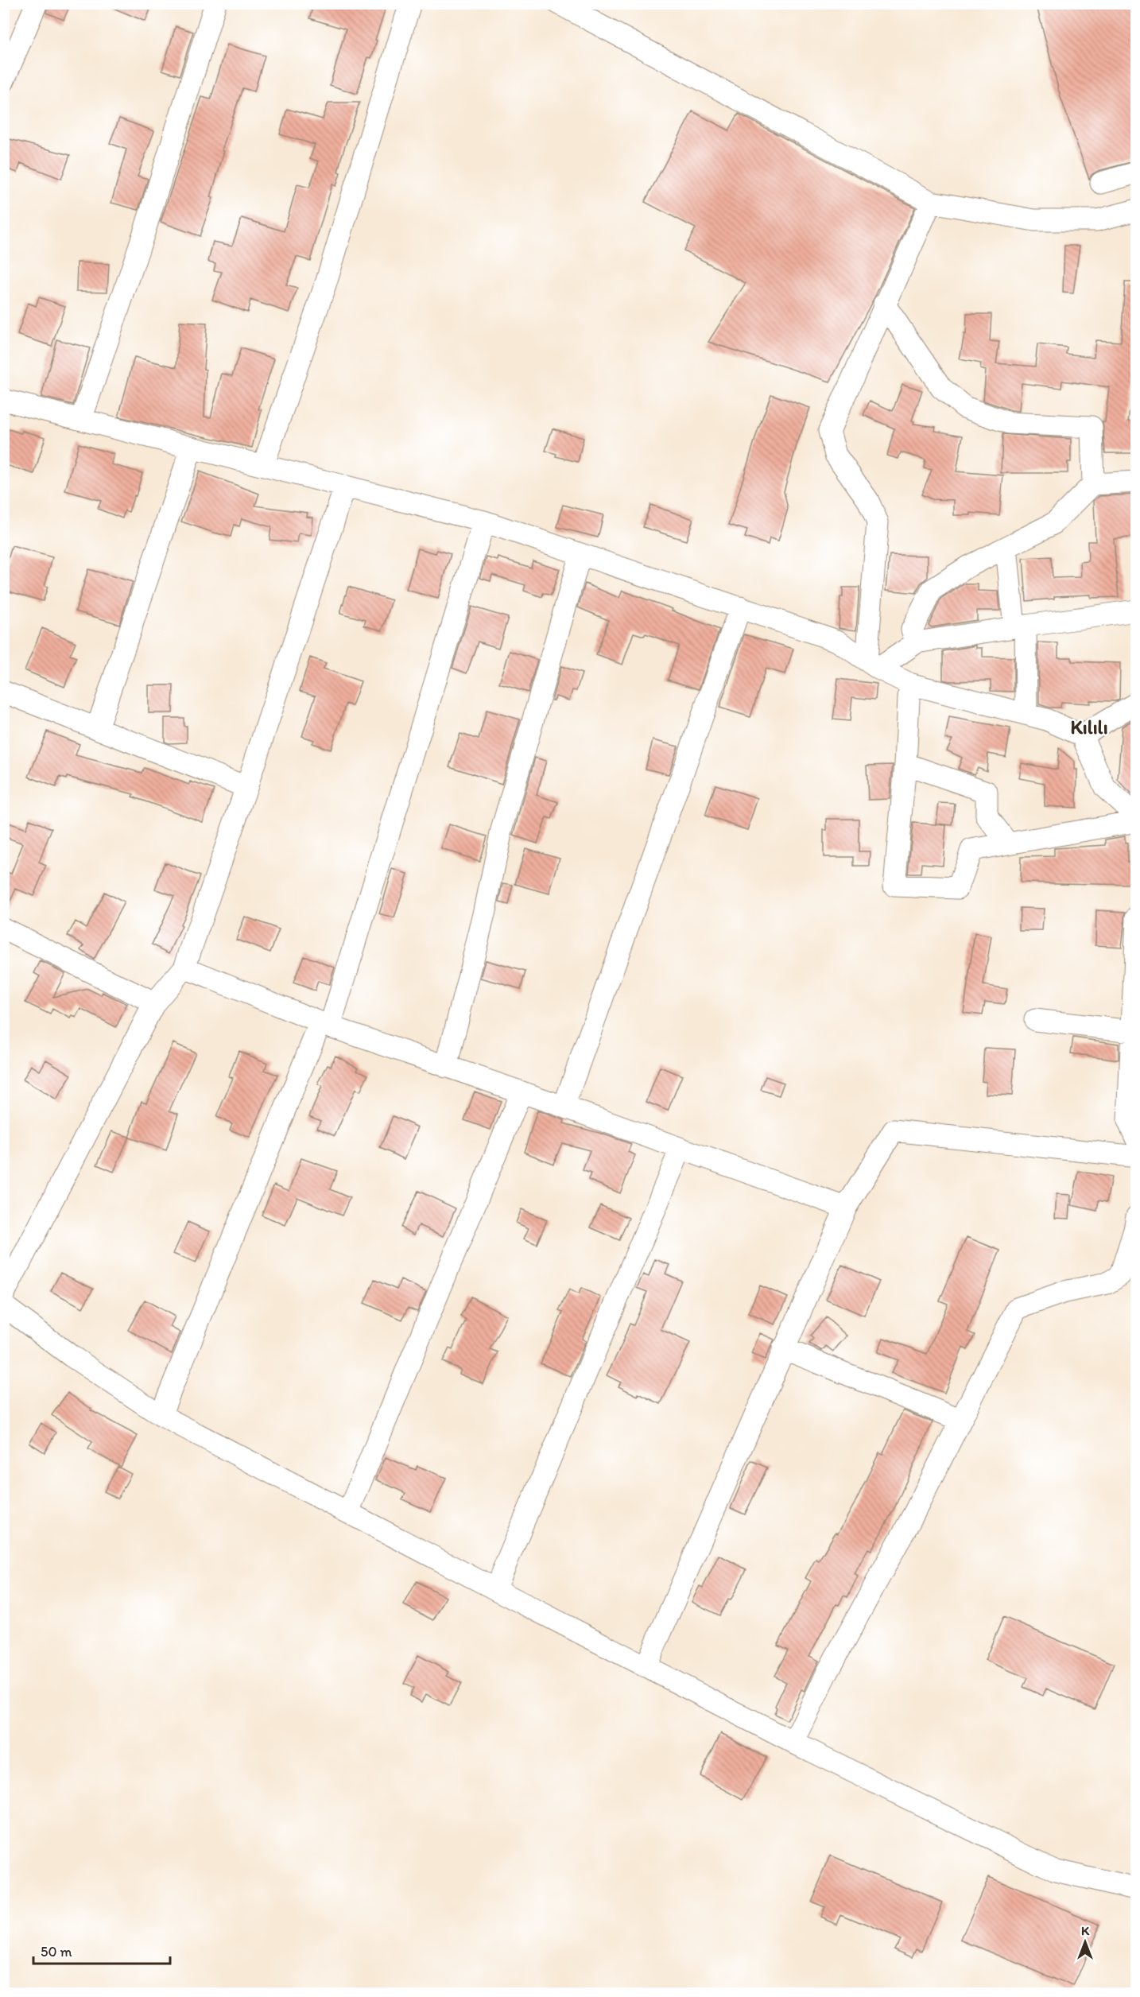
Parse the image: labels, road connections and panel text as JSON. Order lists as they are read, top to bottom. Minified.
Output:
{"districts":["Kılılı"],"scale_bar":"50 m","north":"top"}
